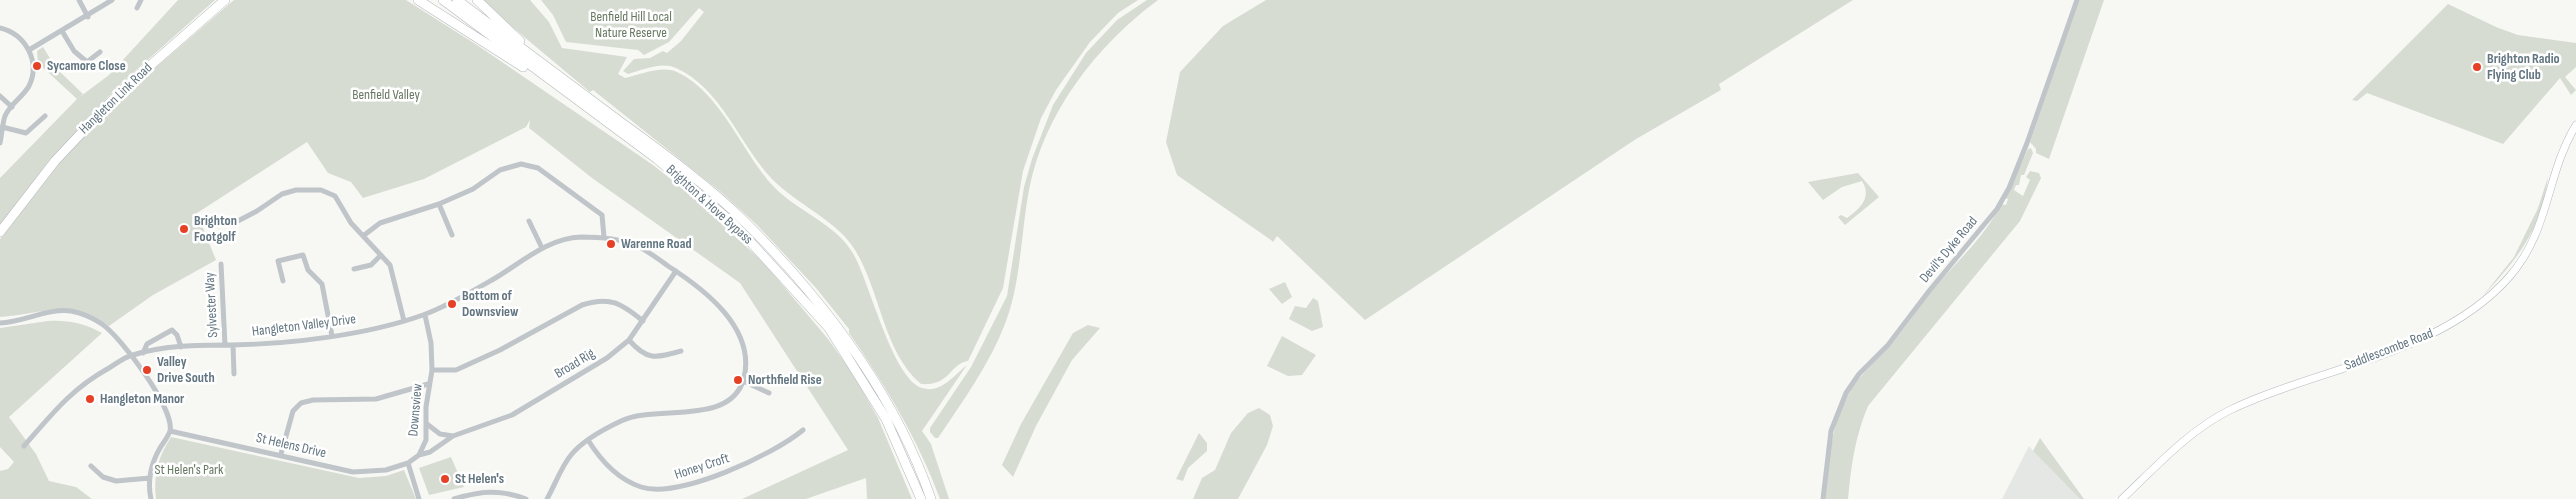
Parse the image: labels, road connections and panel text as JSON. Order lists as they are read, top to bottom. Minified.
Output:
{"streets":{"highway":["Hangleton Link Road","Brighton & Hove Bypass"],"street":["Devil's Dyke Road","Sylvester Way","Hangleton Valley Drive","Saddlescombe Road","Broad Rig","Downsview","St Helens Drive","Honey Croft"]},"crossings":[["Sylvester Way","Hangleton Valley Drive"],["Hangleton Valley Drive","Broad Rig"],["Hangleton Valley Drive","Downsview"],["Broad Rig","Downsview"],["Downsview","St Helens Drive"]],"parks":["Benfield Hill Local Nature Reserve","Benfield Valley","St Helen's Park"],"places":["Sycamore Close","Brighton Radio Flying Club","Brighton Footgolf","Warenne Road","Bottom of Downsview","Valley Drive South","Northfield Rise","Hangleton Manor","St Helen's"]}
